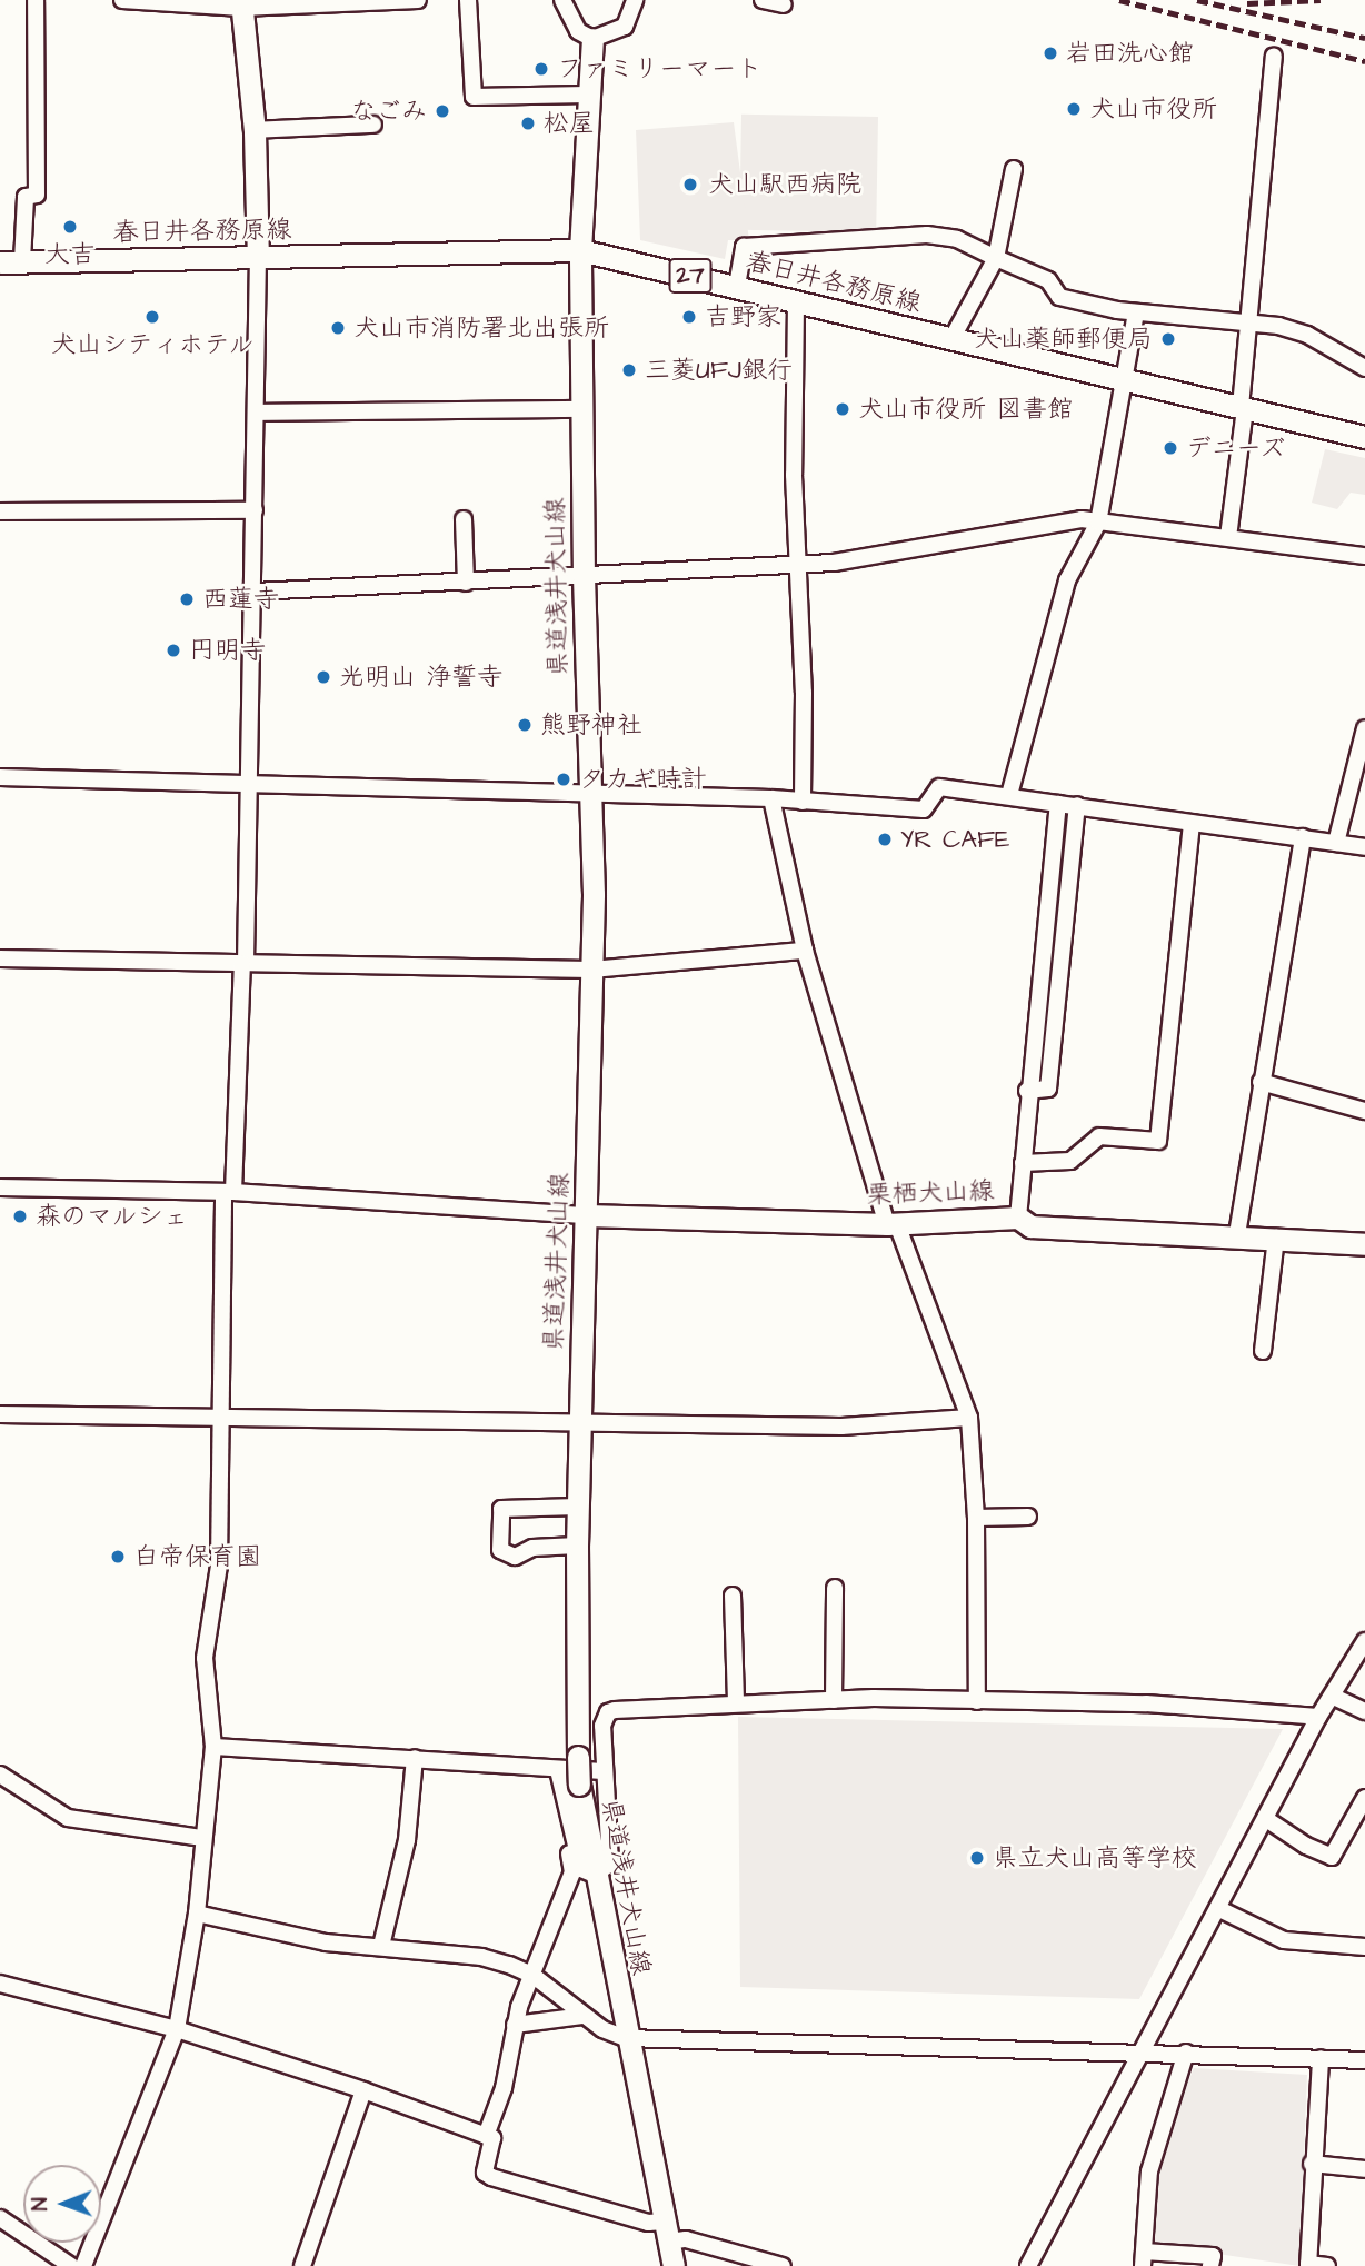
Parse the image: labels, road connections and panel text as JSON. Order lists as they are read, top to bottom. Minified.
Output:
{"streets":{"main road":["春日井各務原線","27","県道浅井犬山線","栗栖犬山線"]},"crossings":[["春日井各務原線","県道浅井犬山線"],["県道浅井犬山線","栗栖犬山線"]],"places":["岩田洗心館","ファミリーマート","犬山市役所","なごみ","松屋","犬山駅西病院","大吉","犬山シティホテル","吉野家","犬山市消防署北出張所","犬山薬師郵便局","三菱UFJ銀行","犬山市役所 図書館","デニーズ","西蓮寺","円明寺","光明山 浄誓寺","熊野神社","タカギ時計","YR CAFE","森のマルシェ","白帝保育園","県立犬山高等学校"],"north":"left"}
